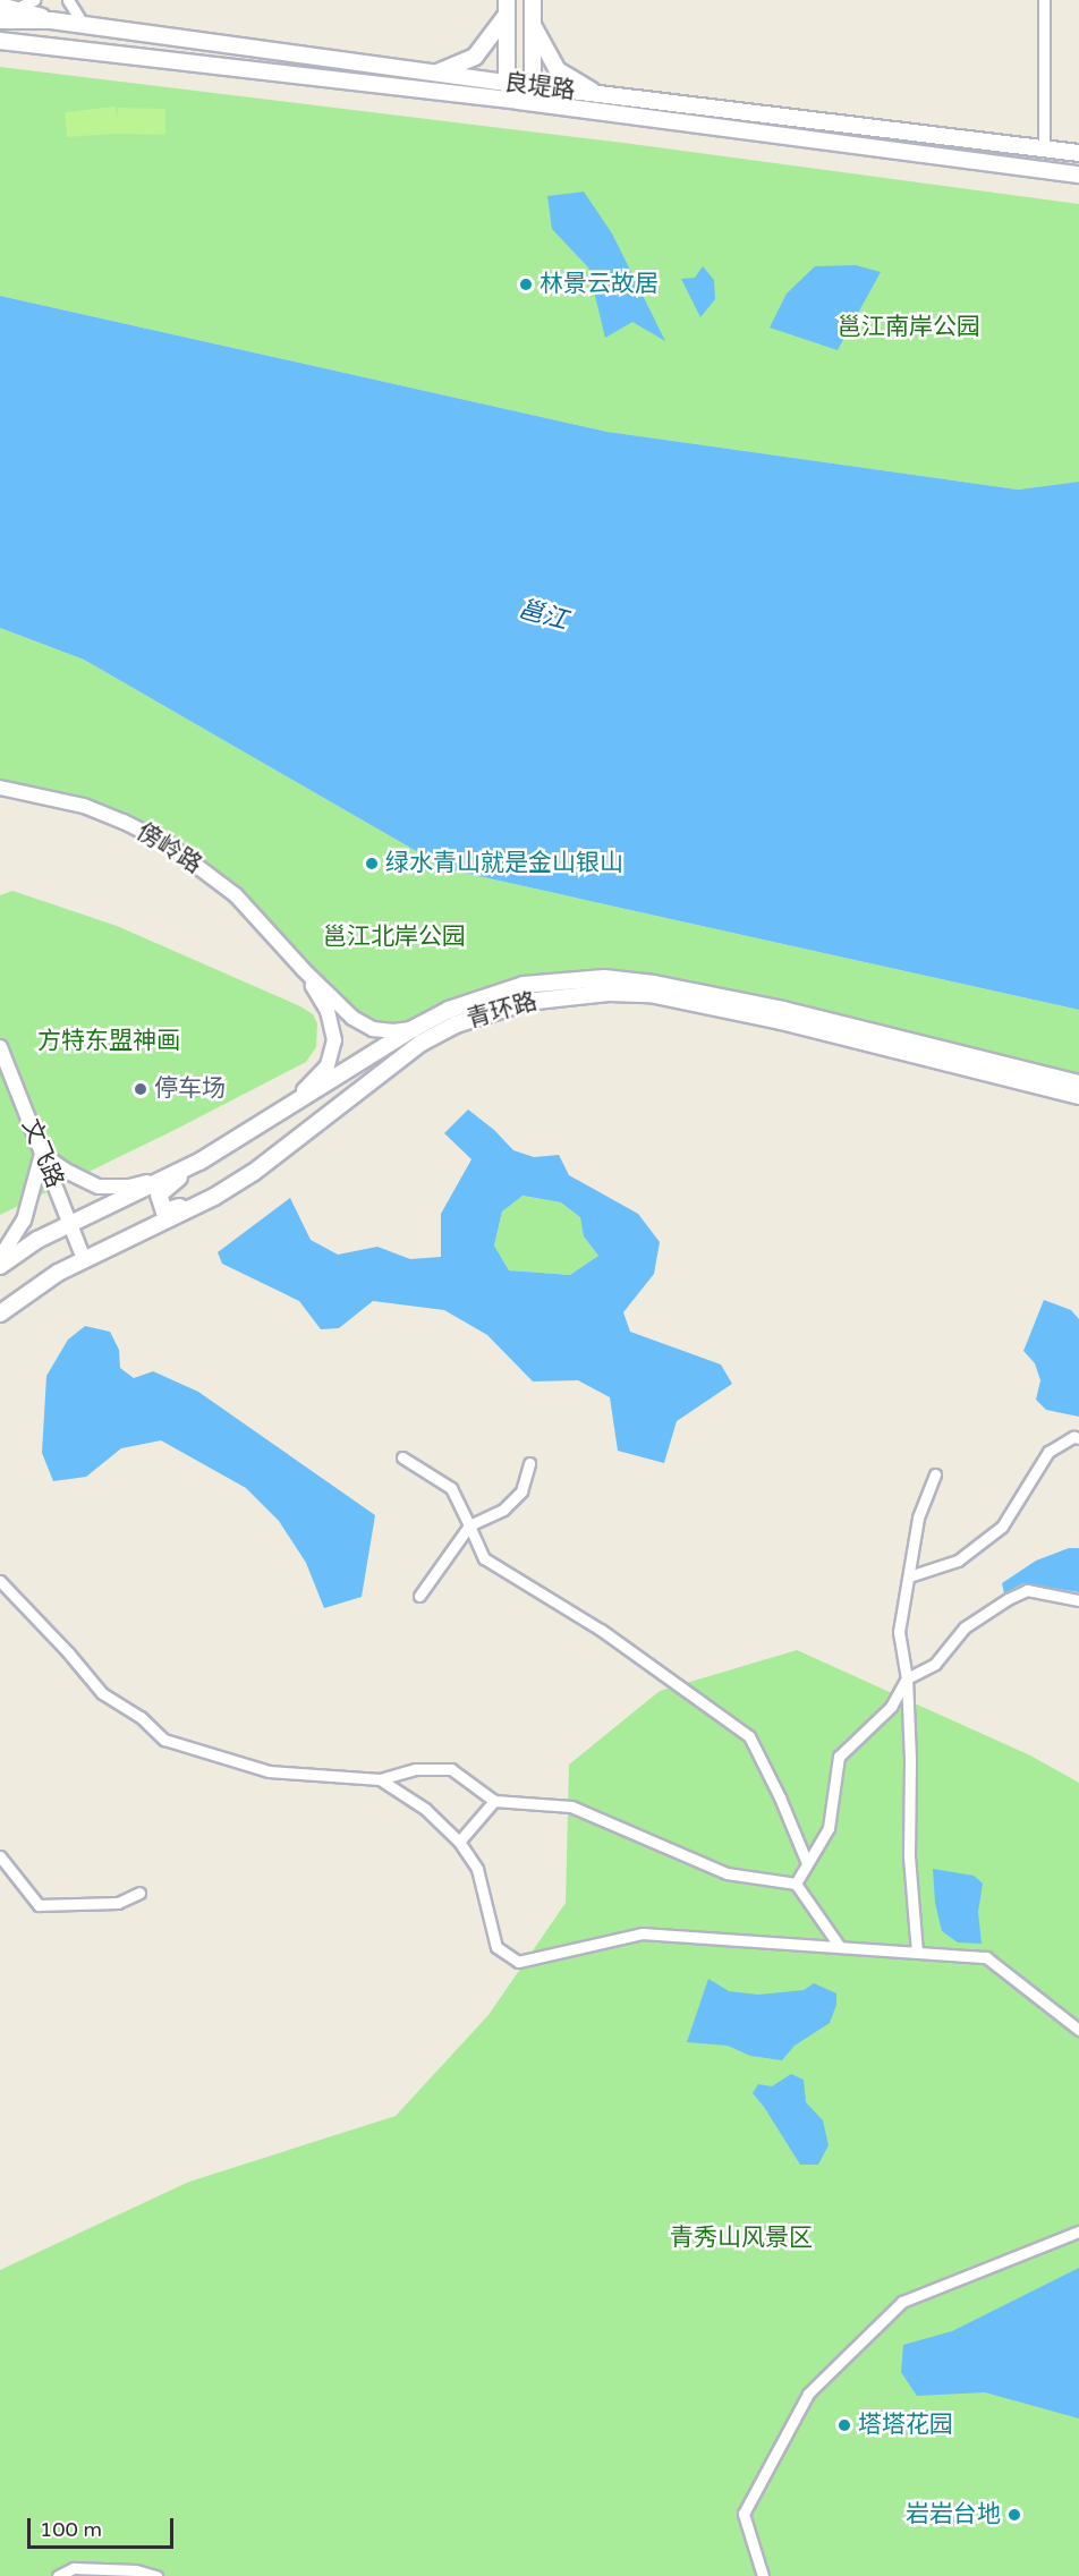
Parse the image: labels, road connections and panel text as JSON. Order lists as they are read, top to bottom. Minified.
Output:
{"streets":{"main road":["良堤路","青环路"],"street":["傍岭路","文飞路"]},"crossings":[["青环路","文飞路"]],"water":["邕江"],"parks":["邕江南岸公园","邕江北岸公园","方特东盟神画","青秀山风景区"],"places":["林景云故居","绿水青山就是金山银山","停车场","塔塔花园","岩岩台地"],"scale_bar":"100 m"}
